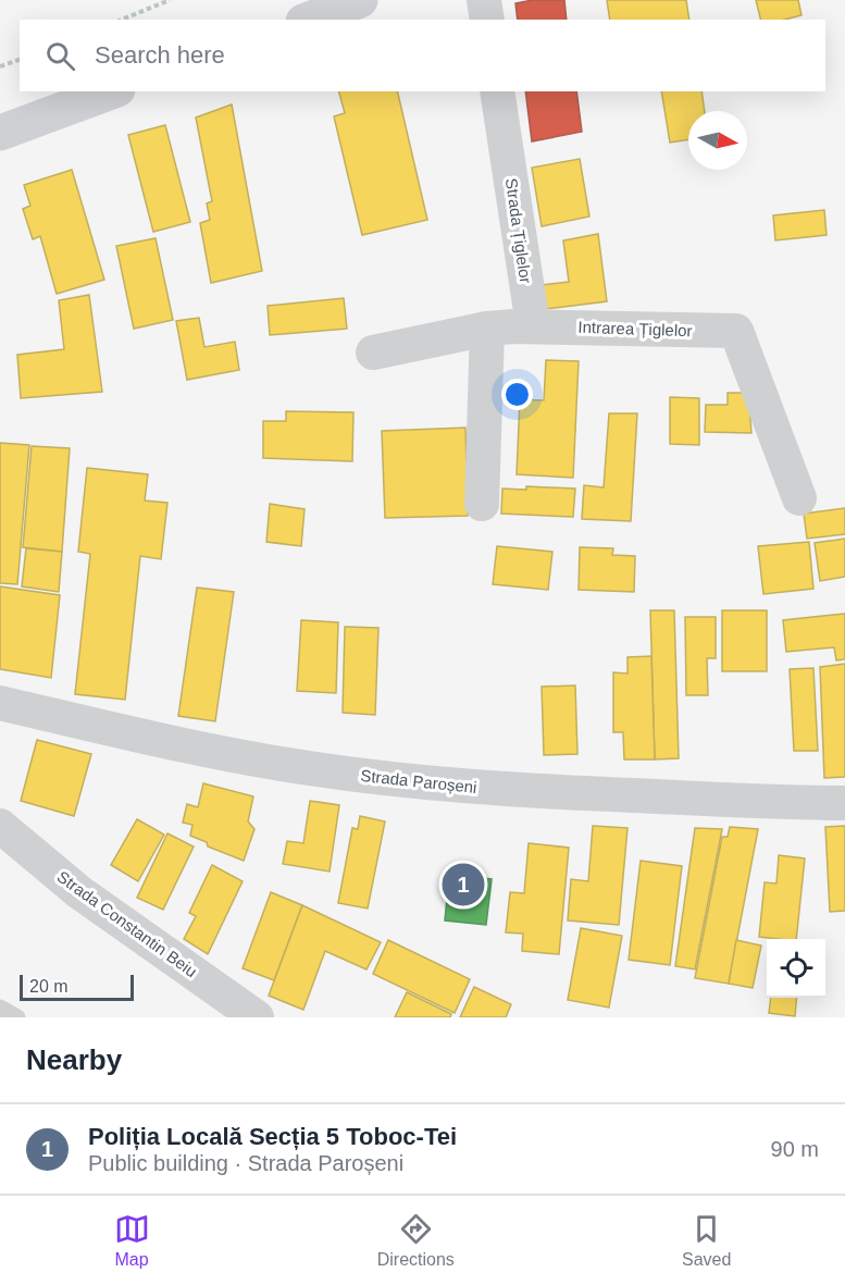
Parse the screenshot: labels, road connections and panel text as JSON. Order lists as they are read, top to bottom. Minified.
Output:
{"streets":{"street":["Strada Țiglelor","Intrarea Țiglelor","Strada Paroșeni","Strada Constantin Beiu"]},"crossings":[["Strada Țiglelor","Intrarea Țiglelor"]],"scale_bar":"20 m","north":"right","page":{"search":"Search here","pins":"1","scale":"20 m","heading":"Nearby","list":[{"mark":"1","name":"Poliția Locală Secția 5 Toboc-Tei","note":"Public building · Strada Paroșeni","value":"90 m"}],"nav":["Map","Directions","Saved"]}}
